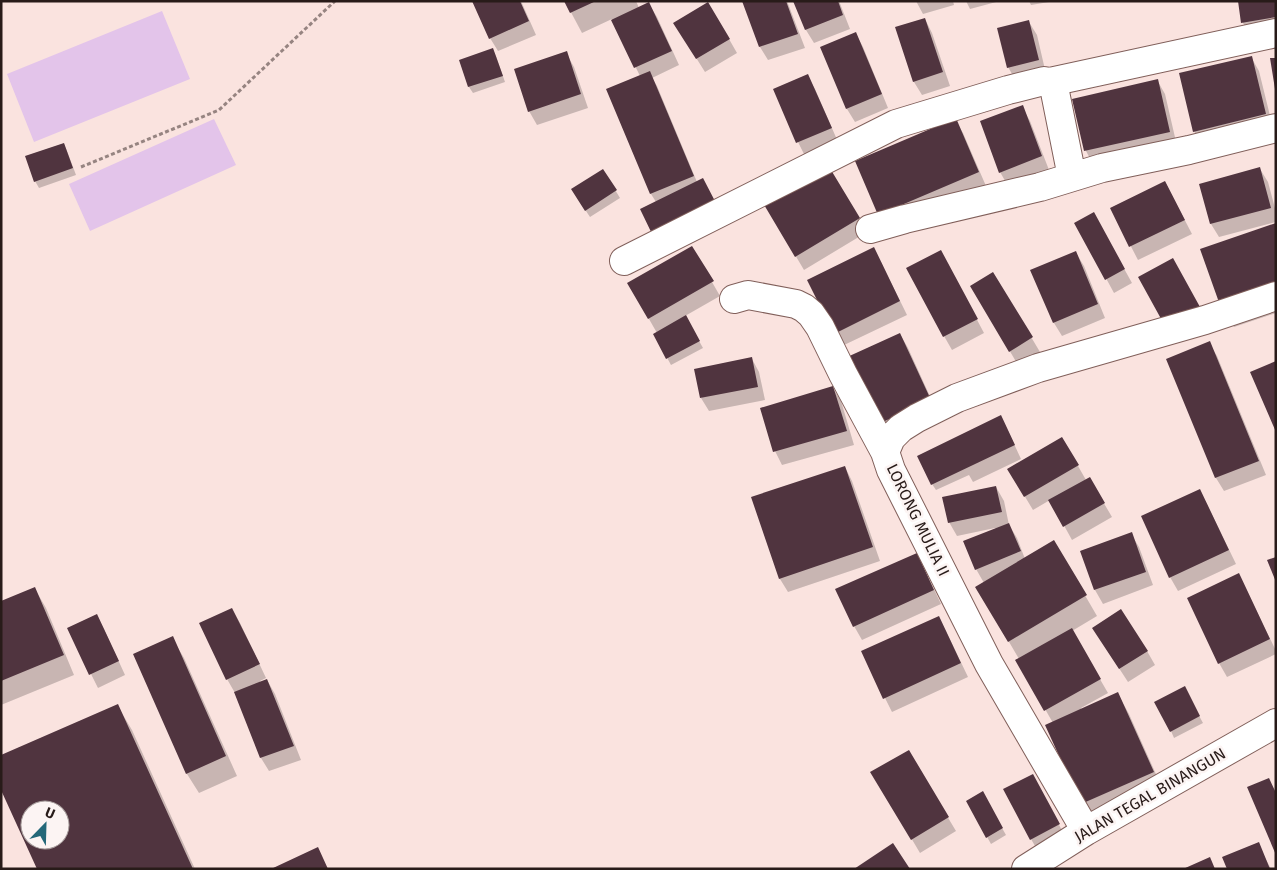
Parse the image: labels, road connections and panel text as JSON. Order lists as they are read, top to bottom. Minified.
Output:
{"streets":{"street":["LORONG MULIA II","JALAN TEGAL BINANGUN"]},"crossings":[["LORONG MULIA II","JALAN TEGAL BINANGUN"]],"north":"top right"}
